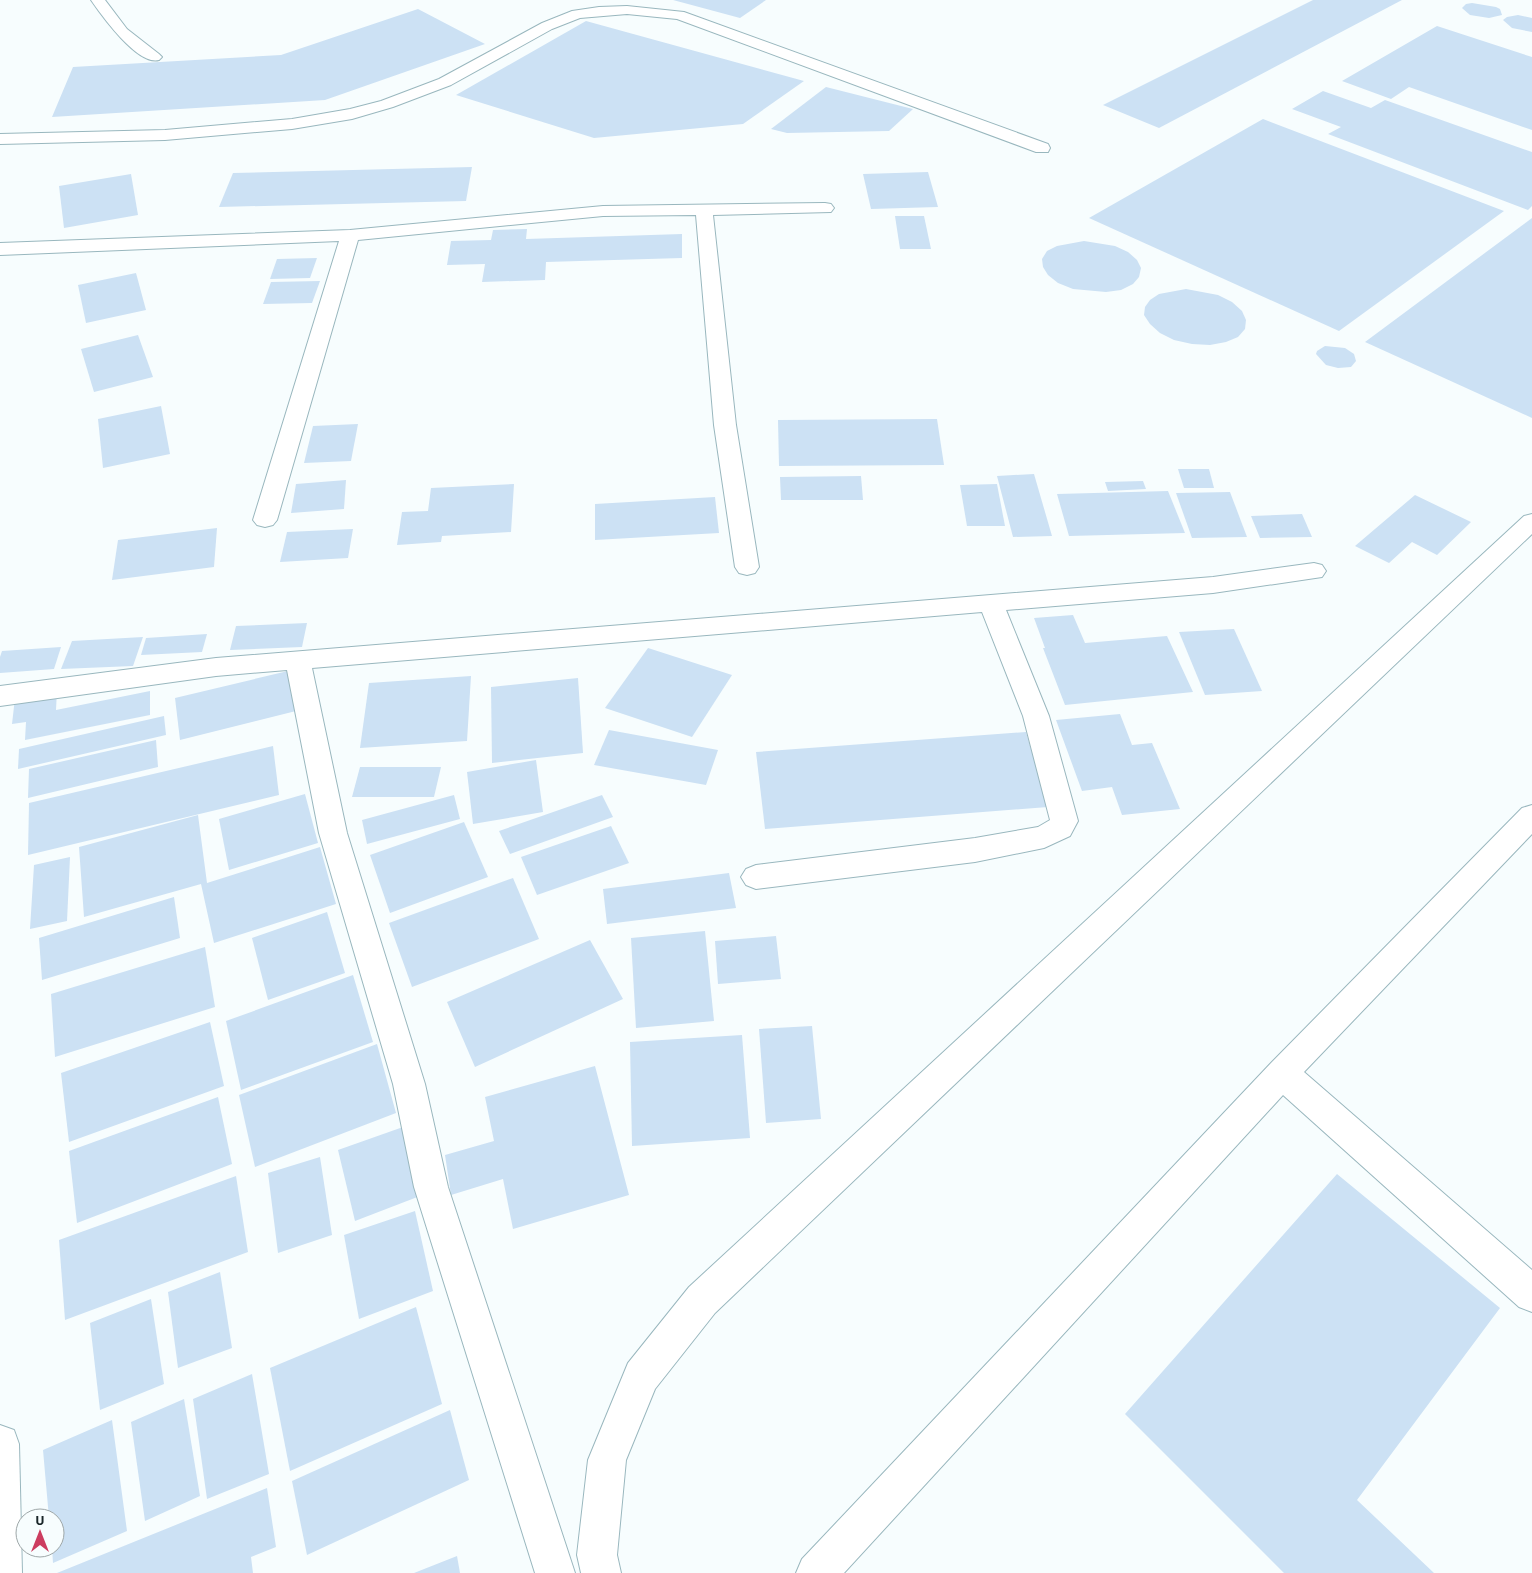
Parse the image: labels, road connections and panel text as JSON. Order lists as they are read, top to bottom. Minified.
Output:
{"north":"top"}
